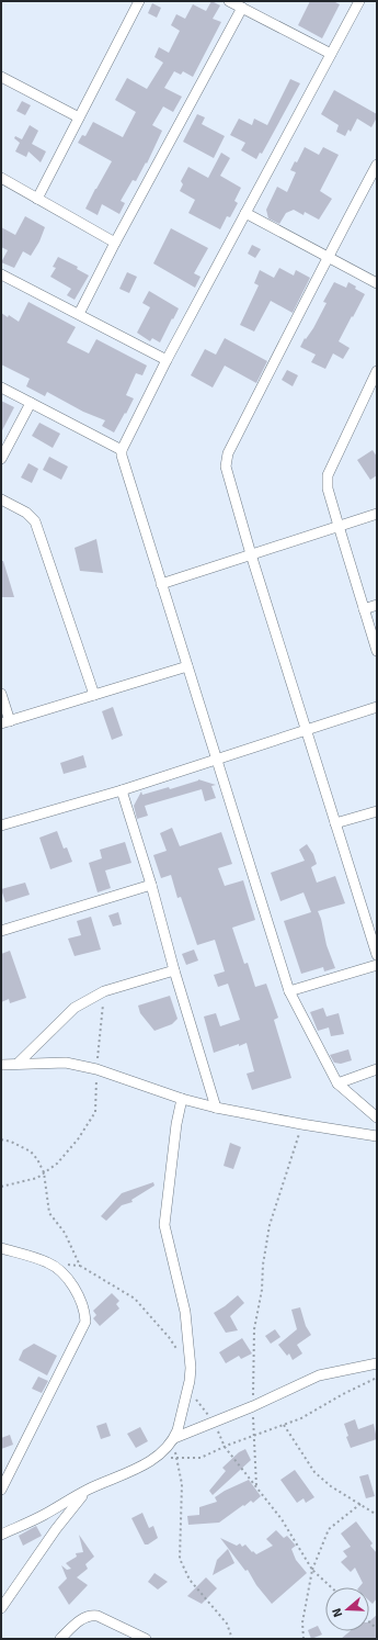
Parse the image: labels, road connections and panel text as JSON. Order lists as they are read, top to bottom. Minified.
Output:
{"north":"left"}
